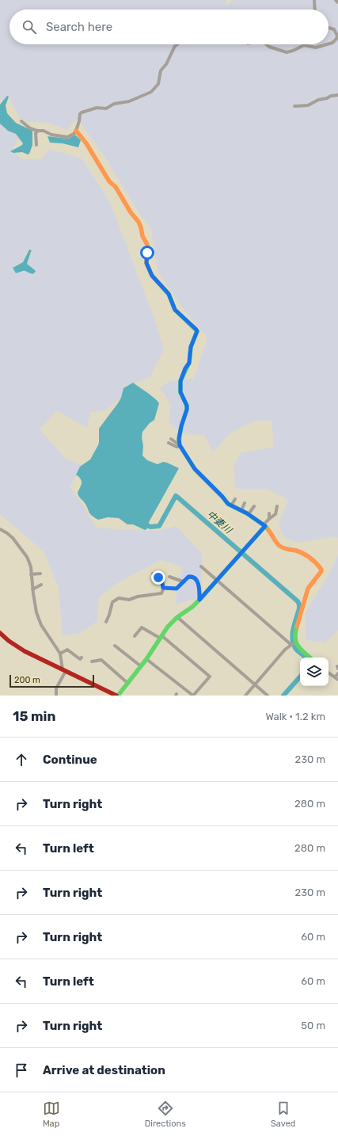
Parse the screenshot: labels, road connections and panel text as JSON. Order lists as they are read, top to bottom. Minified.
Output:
{"water":["中妻川"],"scale_bar":"200 m","page":{"search":"Search here","scale":"200 m","heading":["15 min","Walk · 1.2 km"],"list":[["Continue","230 m"],["Turn right","280 m"],["Turn left","280 m"],["Turn right","230 m"],["Turn right","60 m"],["Turn left","60 m"],["Turn right","50 m"],"Arrive at destination"],"nav":["Map","Directions","Saved"]}}
